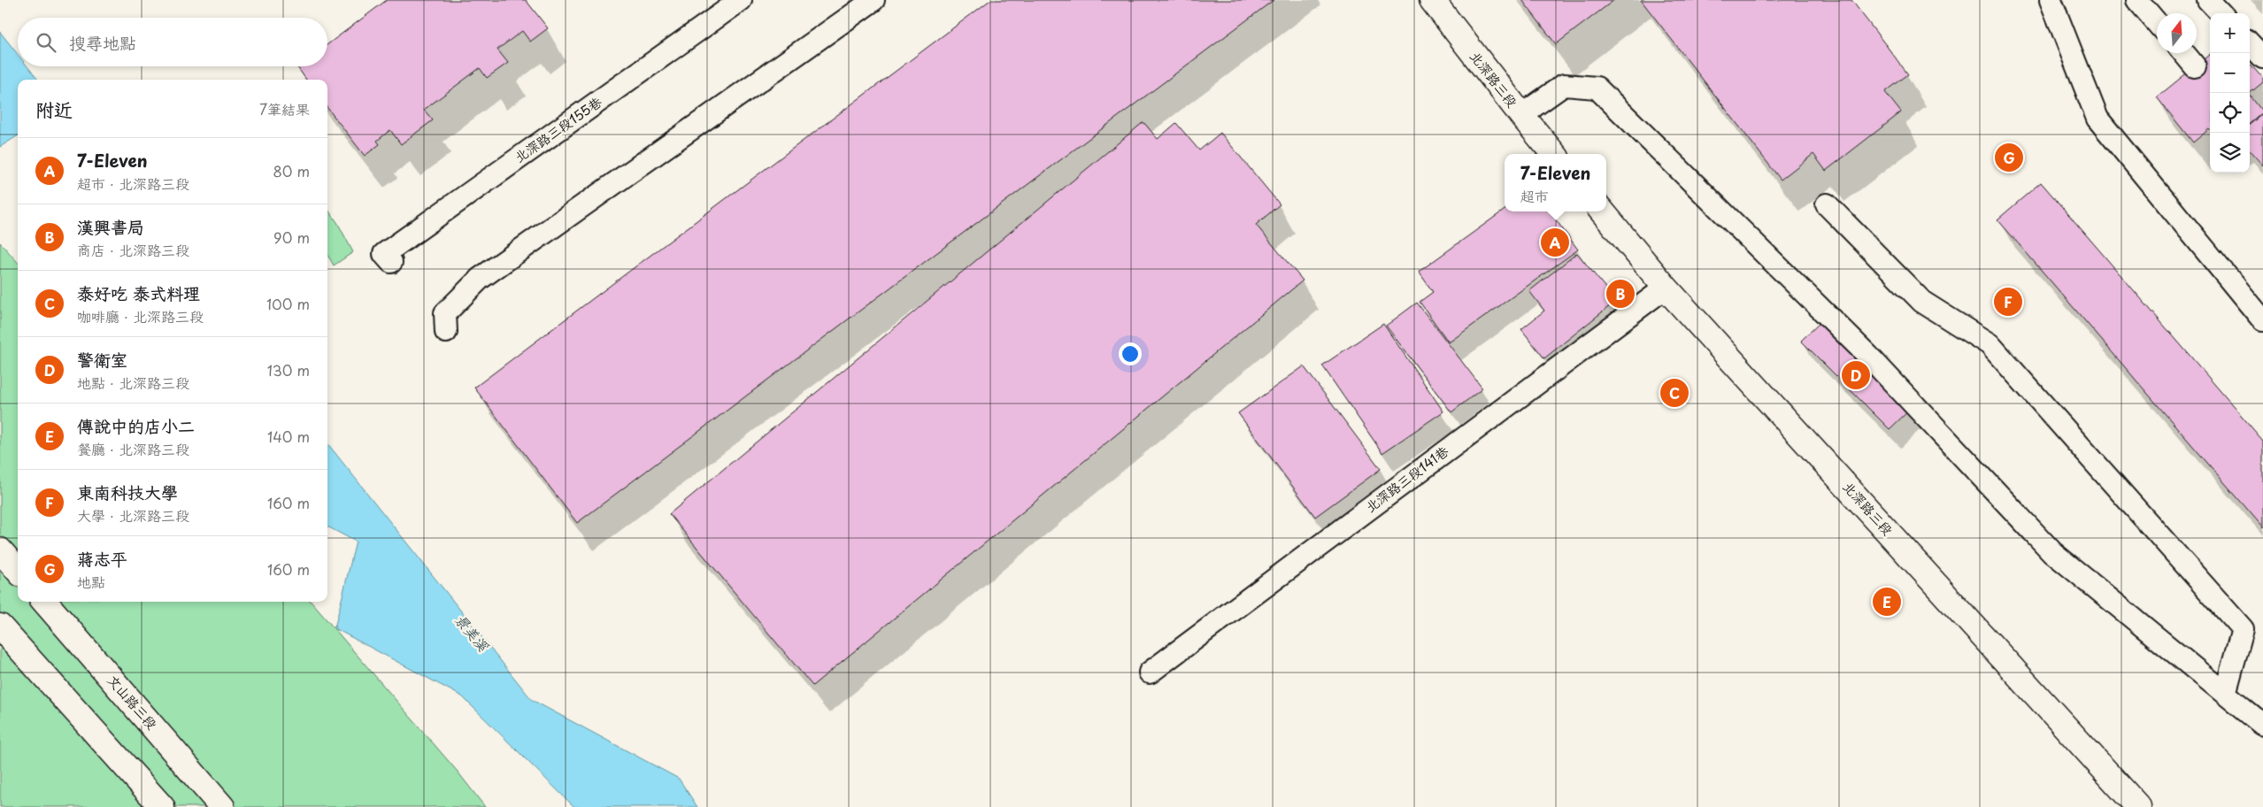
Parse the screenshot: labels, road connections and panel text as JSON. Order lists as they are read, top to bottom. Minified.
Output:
{"streets":{"main road":["北深路三段","文山路三段"],"lane":["北深路三段155巷","北深路三段141巷"]},"crossings":[["北深路三段","北深路三段141巷"]],"water":["景美溪"],"north":"top","page":{"map_buttons":["+","−"],"search":"搜尋地點","heading":["附近","7筆結果"],"list":[{"mark":"A","name":"7-Eleven","note":"超市 · 北深路三段","value":"80 m"},{"mark":"B","name":"漢興書局","note":"商店 · 北深路三段","value":"90 m"},{"mark":"C","name":"泰好吃 泰式料理","note":"咖啡廳 · 北深路三段","value":"100 m"},{"mark":"D","name":"警衛室","note":"地點 · 北深路三段","value":"130 m"},{"mark":"E","name":"傳說中的店小二","note":"餐廳 · 北深路三段","value":"140 m"},{"mark":"F","name":"東南科技大學","note":"大學 · 北深路三段","value":"160 m"},{"mark":"G","name":"蔣志平","note":"地點","value":"160 m"}],"pins":["G","A","B","F","D","C","E"],"popup":["7-Eleven","超市"]}}
